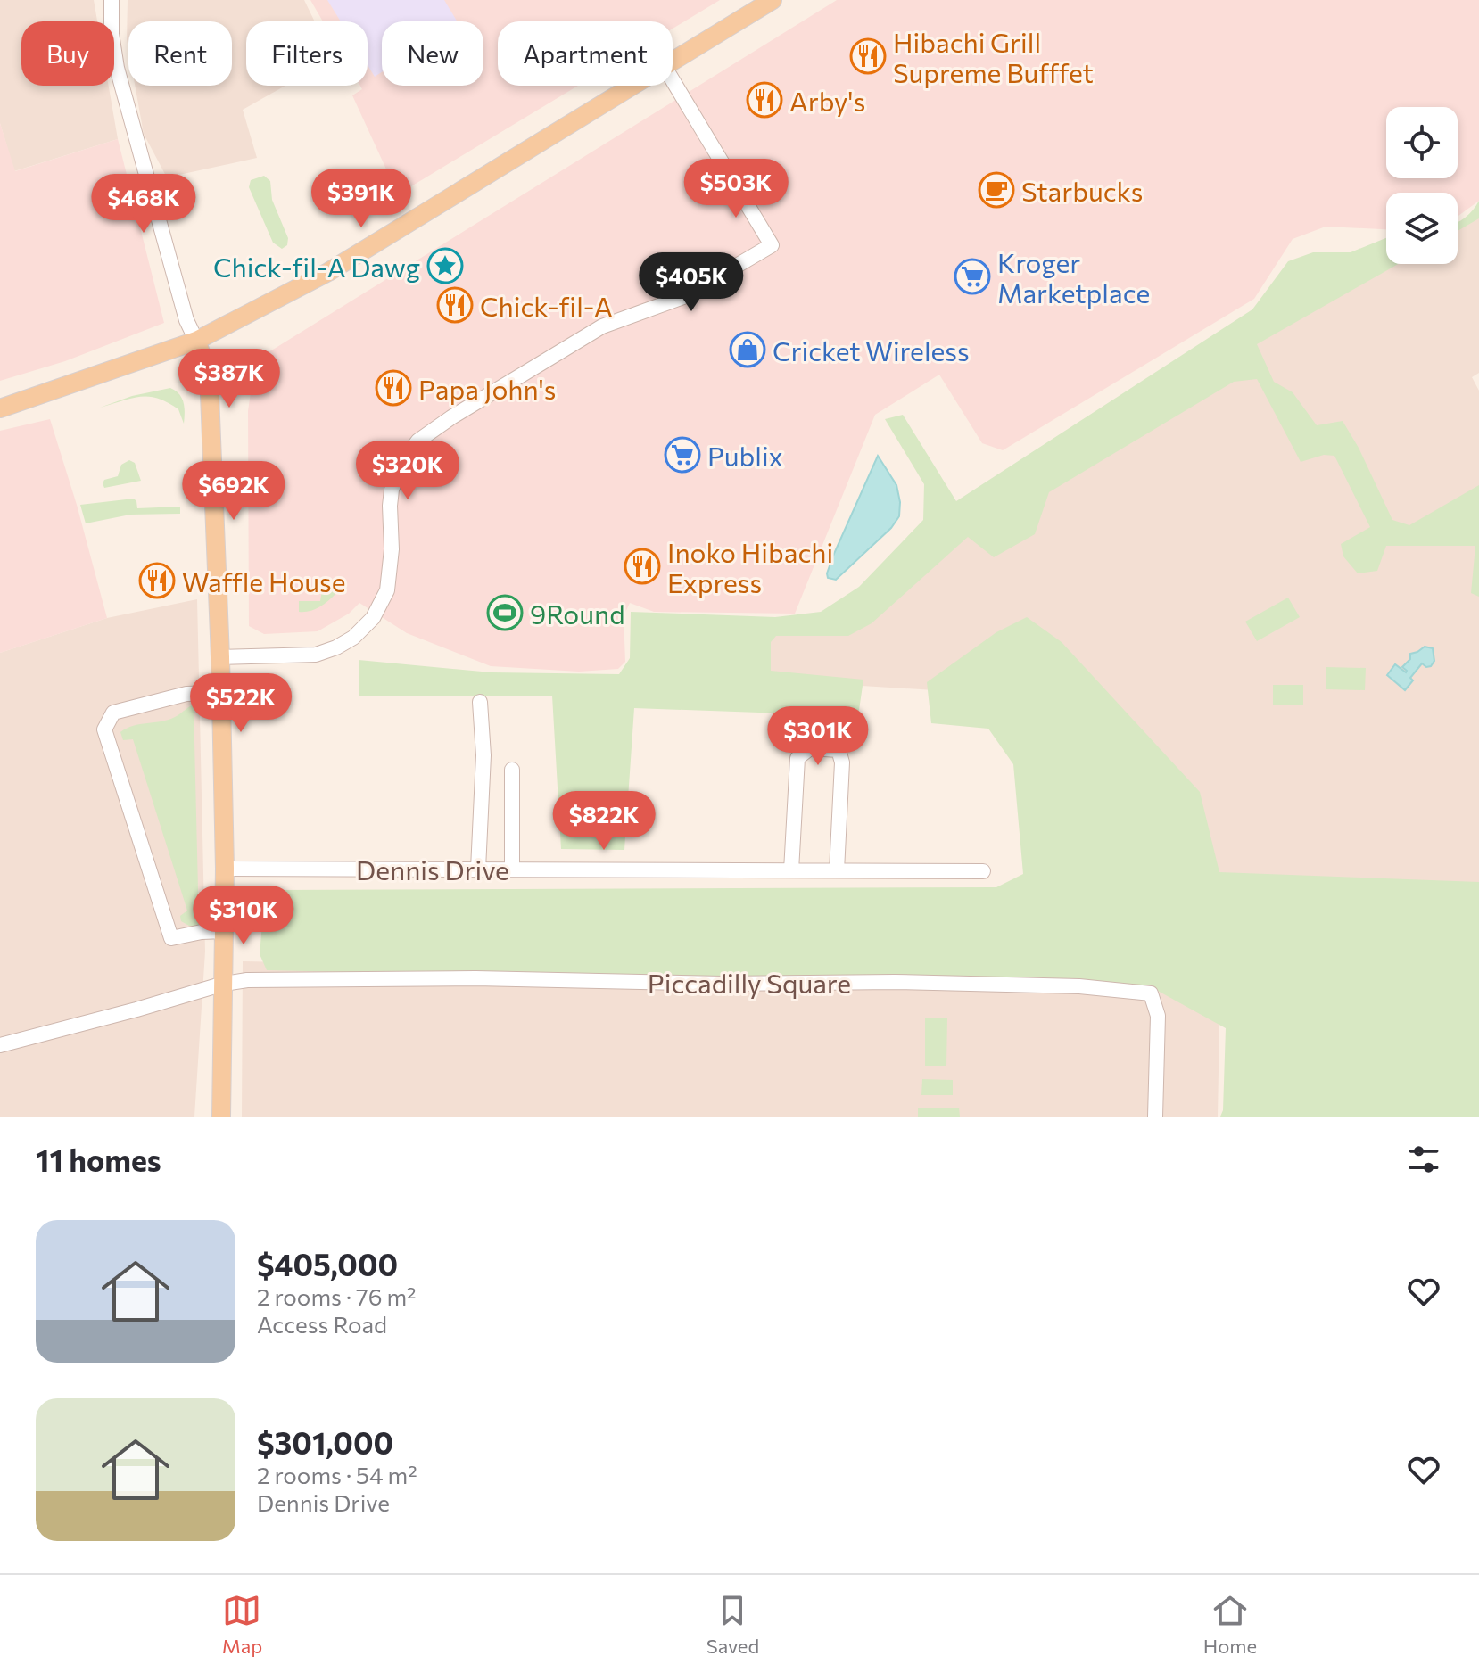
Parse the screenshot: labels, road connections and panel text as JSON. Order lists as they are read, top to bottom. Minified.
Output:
{"streets":{"street":["Dennis Drive","Piccadilly Square"]},"places":{"restaurant":["Hibachi Grill Supreme Bufffet","Arby's","Chick-fil-A","Papa John's","Inoko Hibachi Express","Waffle House"],"cafe":["Starbucks"],"place":["Chick-fil-A Dawg"],"supermarket":["Kroger Marketplace","Publix"],"shop":["Cricket Wireless"],"sports":["9Round"]},"page":{"chip":["Buy","Rent","Filters","New","Apartment"],"price":["$503K","$391K","$468K","$405K","$387K","$320K","$692K","$522K","$301K","$822K","$310K"],"heading":"11 homes","list":[{"name":"$405,000","note":"2 rooms · 76 m² · Access Road"},{"name":"$301,000","note":"2 rooms · 54 m² · Dennis Drive"}],"tabs":["Map","Saved","Home"]}}
